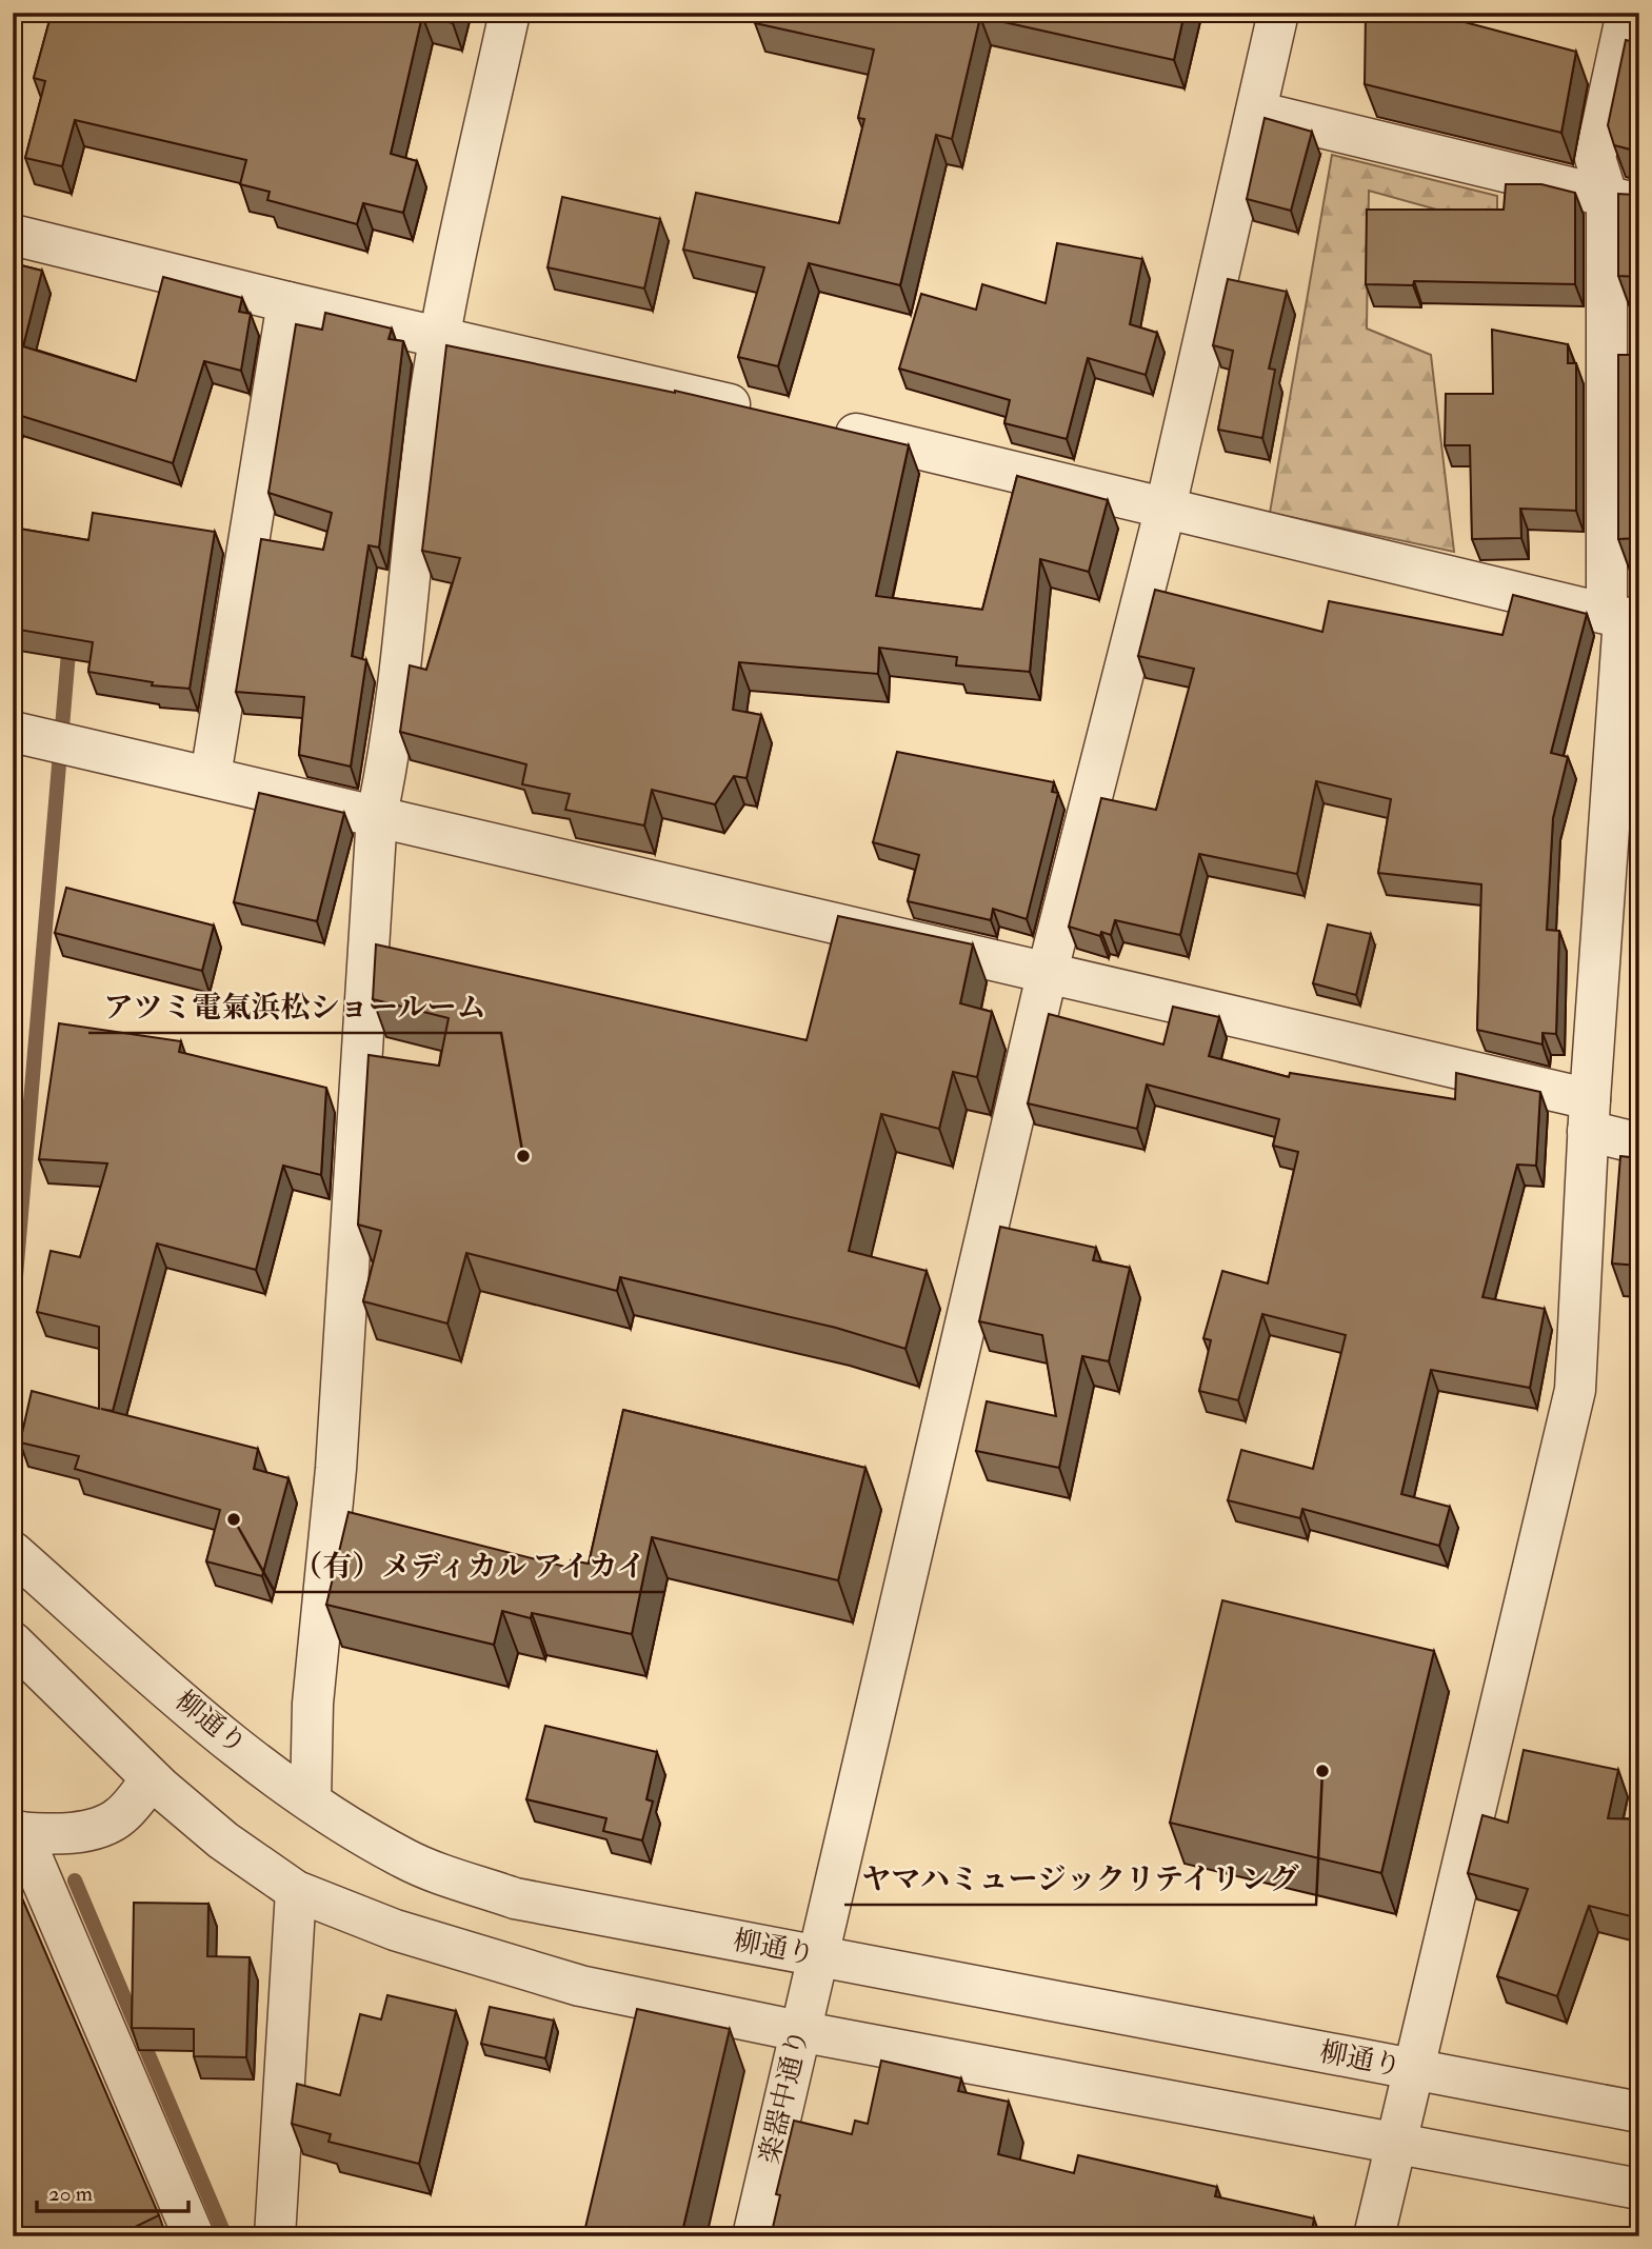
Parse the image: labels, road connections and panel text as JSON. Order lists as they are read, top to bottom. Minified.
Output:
{"streets":{"street":["柳通り","楽器中通り"]},"crossings":[["柳通り","楽器中通り"]],"places":["アツミ電氣浜松ショールーム","（有）メディカル アイカイ","ヤマハミュージックリテイリング"],"scale_bar":"20 m"}
